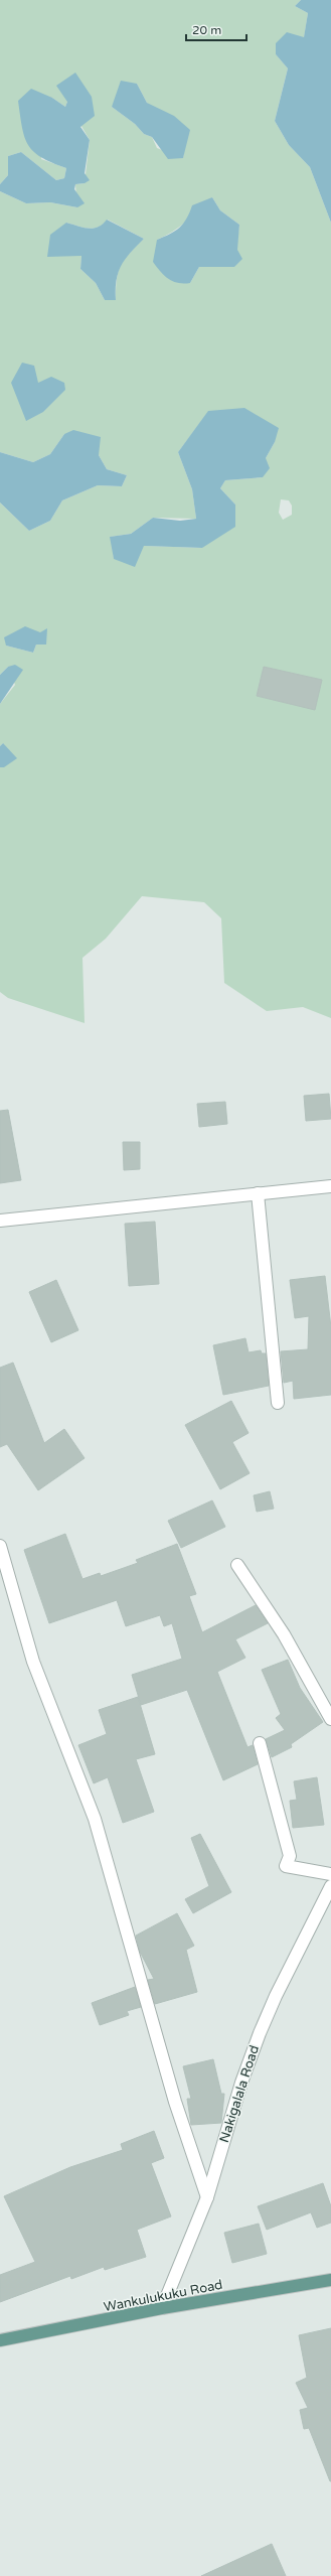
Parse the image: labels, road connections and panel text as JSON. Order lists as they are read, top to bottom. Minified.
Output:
{"streets":{"main road":["Wankulukuku Road"],"street":["Nakigalala Road"]},"crossings":[["Nakigalala Road","Wankulukuku Road"]],"scale_bar":"20 m"}
